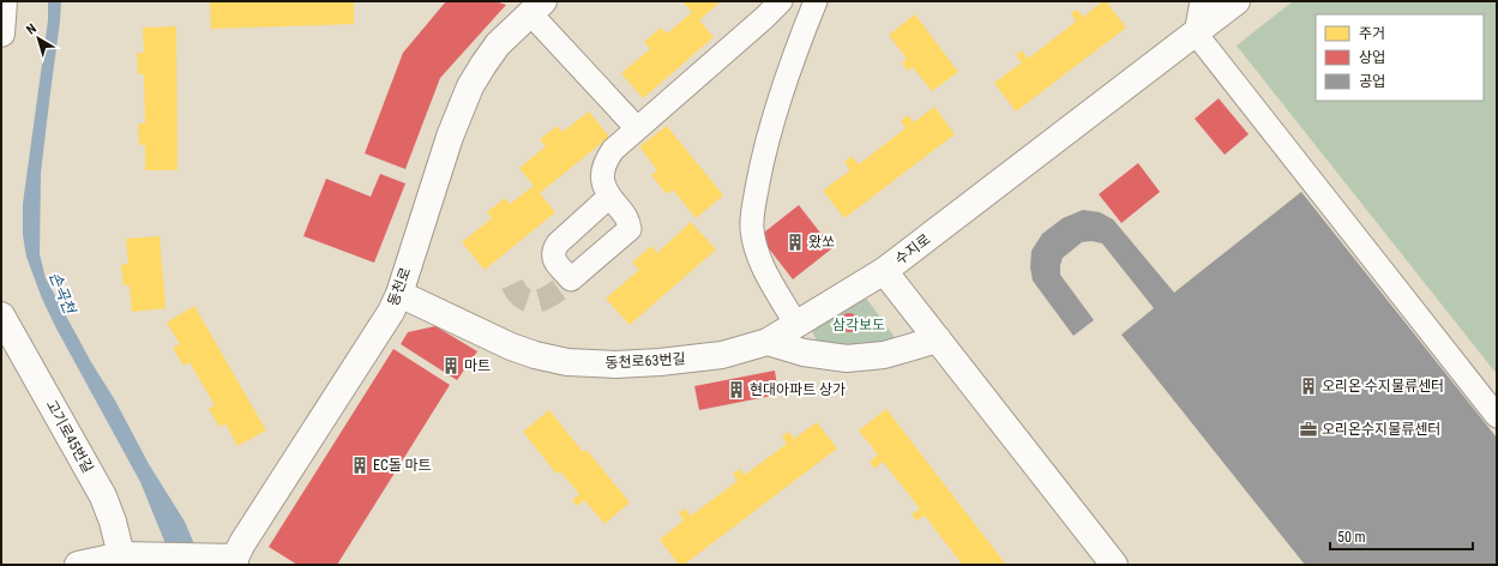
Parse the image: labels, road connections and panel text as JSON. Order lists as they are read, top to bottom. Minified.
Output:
{"streets":{"street":["수지로","동천로","동천로63번길","고기로45번길"]},"crossings":[["수지로","동천로63번길"],["동천로","동천로63번길"]],"water":["손곡천"],"parks":["삼각보도"],"places":{"building":["왔쏘","마트","오리온 수지물류센터","현대아파트 상가","EC돌 마트"],"office":["오리온수지물류센터"]},"legend":["주거","상업","공업"],"scale_bar":"50 m","north":"top left"}
